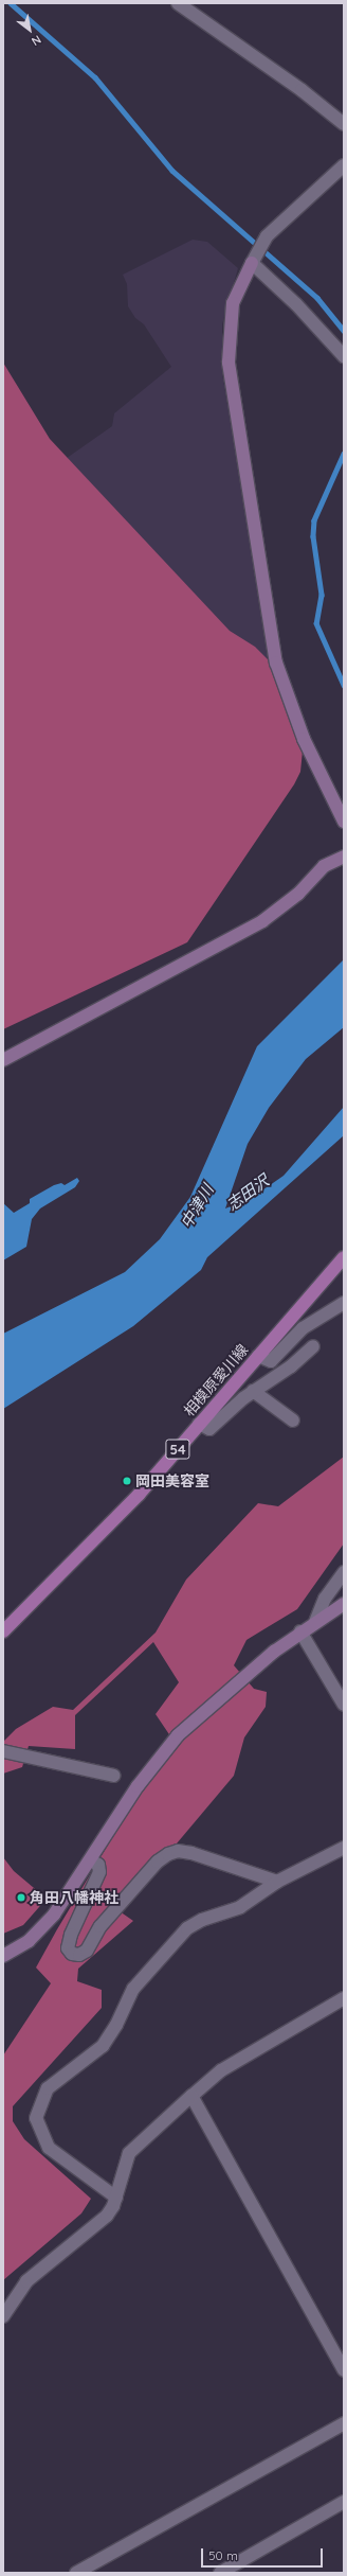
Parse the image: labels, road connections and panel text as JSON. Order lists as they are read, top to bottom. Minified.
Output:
{"streets":{"main road":["相模原愛川線","54"]},"water":["志田沢","中津川"],"places":["岡田美容室","角田八幡神社"],"scale_bar":"50 m","north":"bottom right"}
